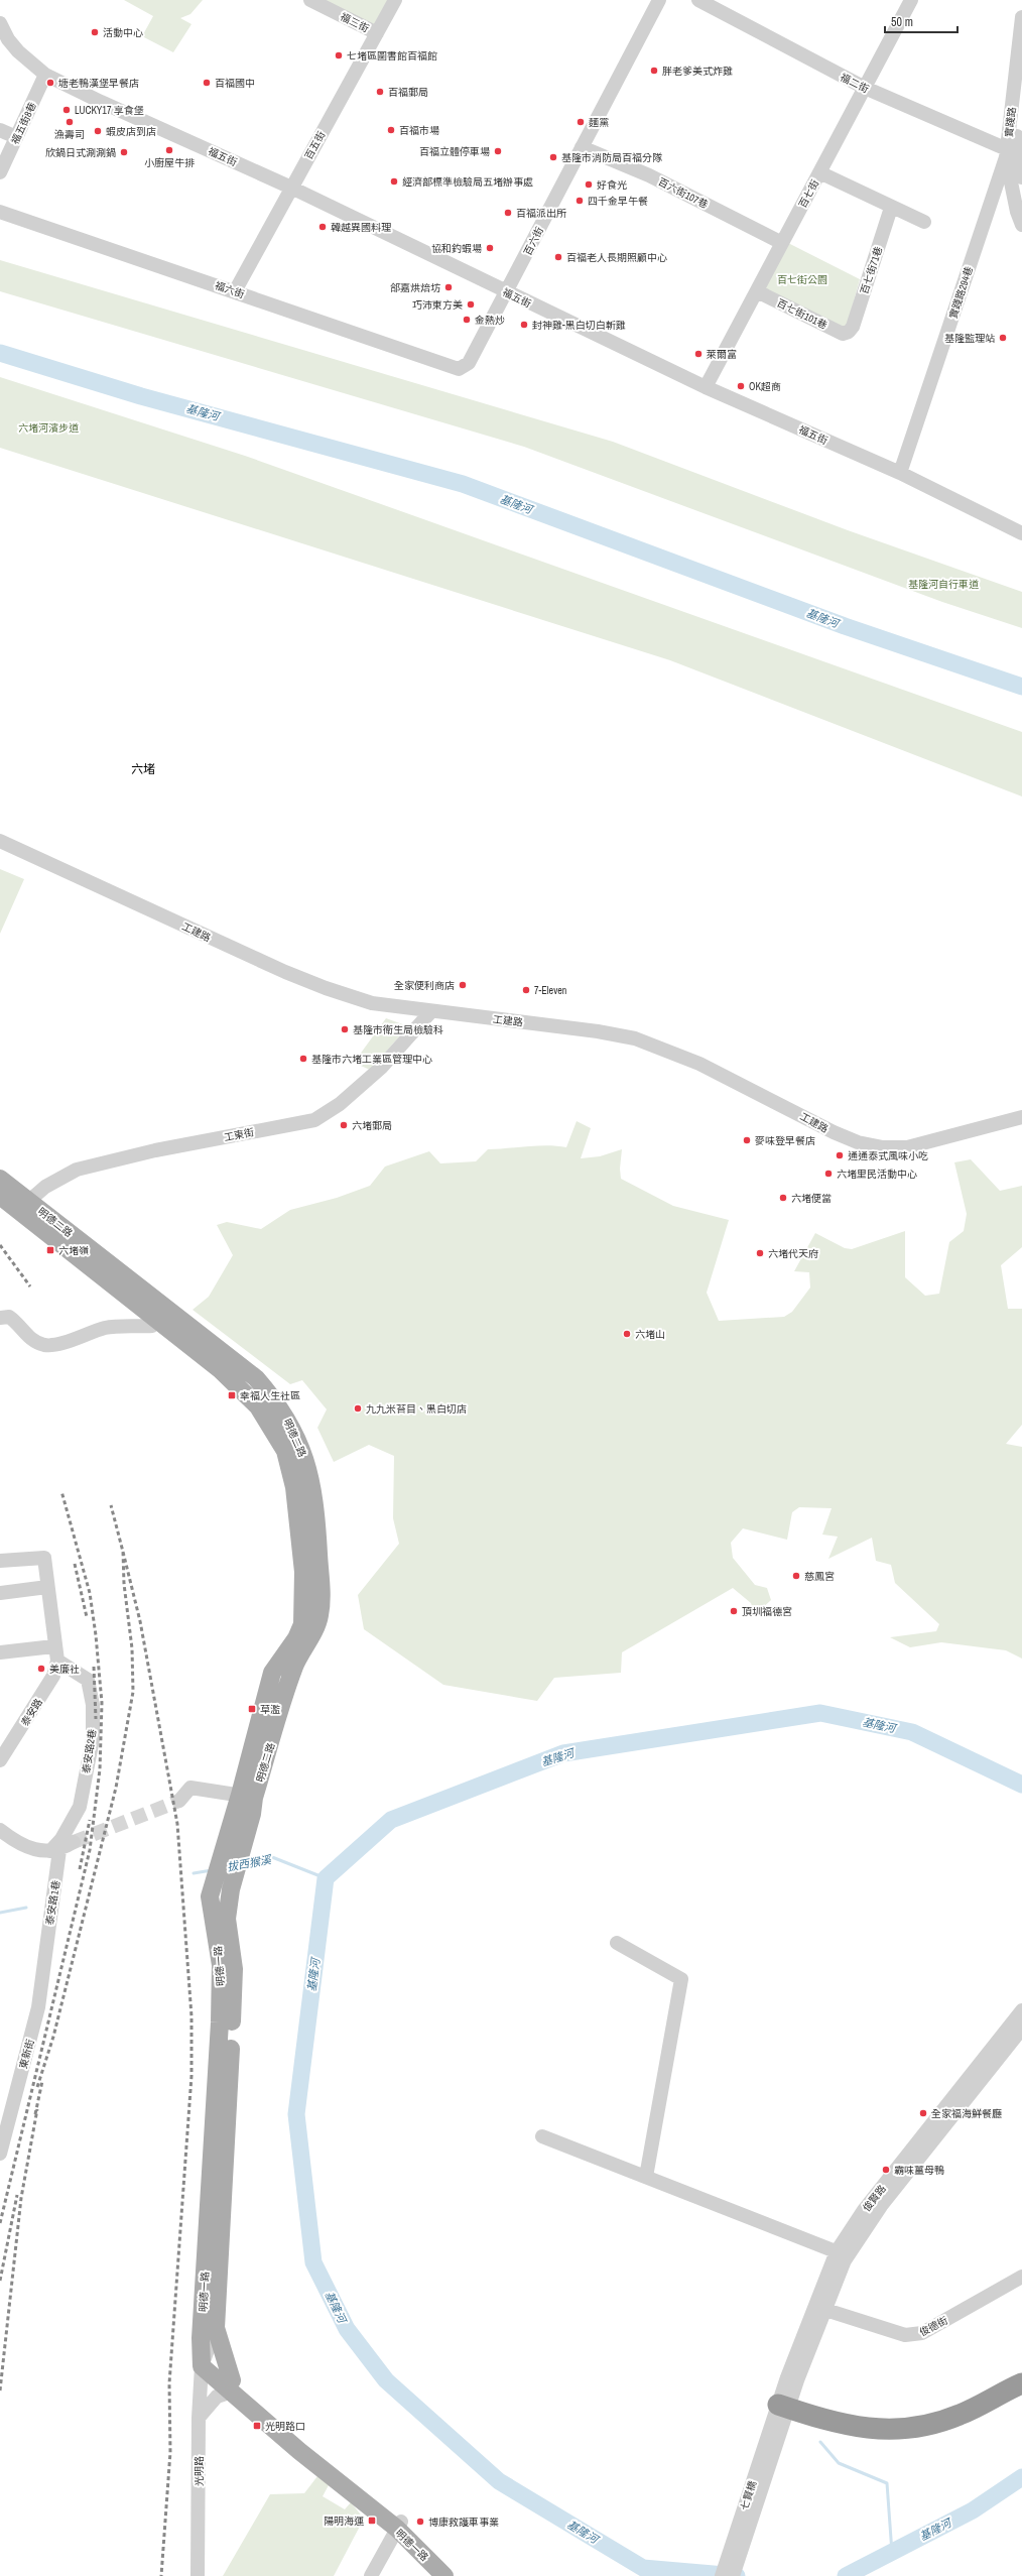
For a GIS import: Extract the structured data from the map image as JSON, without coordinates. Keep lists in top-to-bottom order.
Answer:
{
  "streets": {
    "main road": ["明德二路", "明德一路"],
    "street": [
      "福三街",
      "福二街",
      "實踐路",
      "福五街8巷",
      "百五街",
      "福五街",
      "百六街107巷",
      "百七街",
      "百六街",
      "百七街71巷",
      "福六街",
      "實踐路294巷",
      "百七街101巷",
      "工建路",
      "工東街",
      "泰安路",
      "泰安路2巷",
      "泰安路1巷",
      "東新街",
      "俊賢路",
      "俊德街",
      "光明路",
      "七賢橋"
    ]
  },
  "crossings": [
    ["福三街", "百五街"],
    ["福二街", "實踐路"],
    ["福二街", "百七街"],
    ["福二街", "實踐路294巷"],
    ["實踐路", "實踐路294巷"],
    ["福五街8巷", "福五街"],
    ["百五街", "福五街"],
    ["百五街", "福六街"],
    ["福五街", "百七街"],
    ["福五街", "百六街"],
    ["福五街", "實踐路294巷"],
    ["百六街107巷", "百七街"],
    ["百六街107巷", "百六街"],
    ["百七街", "百七街101巷"],
    ["百六街", "福六街"],
    ["百七街71巷", "百七街101巷"],
    ["工建路", "工東街"],
    ["工東街", "明德二路"],
    ["明德二路", "明德一路"],
    ["泰安路", "泰安路2巷"],
    ["泰安路2巷", "泰安路1巷"],
    ["泰安路1巷", "東新街"],
    ["明德一路", "光明路"],
    ["俊賢路", "俊德街"],
    ["俊賢路", "七賢橋"]
  ],
  "districts": ["六堵"],
  "water": ["基隆河", "拔西猴溪"],
  "parks": ["百七街公園", "六堵河濱步道", "基隆河自行車道"],
  "places": {
    "other": [
      "活動中心",
      "七堵區圖書館百福館",
      "胖老爹美式炸雞",
      "塘老鴨漢堡早餐店",
      "百福國中",
      "百福郵局",
      "LUCKY17 享食堡",
      "漁壽司",
      "麵黨",
      "百福市場",
      "蝦皮店到店",
      "小廚屋牛排",
      "百福立體停車場",
      "欣鍋日式涮涮鍋",
      "基隆市消防局百福分隊",
      "經濟部標準檢驗局五堵辦事處",
      "好食光",
      "四千金早午餐",
      "百福派出所",
      "韓越異國料理",
      "協和釣蝦場",
      "百福老人長期照顧中心",
      "郃嘉烘焙坊",
      "巧沛東方美",
      "金熱炒",
      "封神雞-黑白切白斬雞",
      "基隆監理站",
      "萊爾富",
      "OK超商",
      "全家便利商店",
      "7-Eleven",
      "基隆市衛生局檢驗科",
      "基隆市六堵工業區管理中心",
      "六堵郵局",
      "麥味登早餐店",
      "通通泰式風味小吃",
      "六堵里民活動中心",
      "六堵便當",
      "六堵代天府",
      "六堵山",
      "九九米苔目、黑白切店",
      "慈鳳宮",
      "頂圳福德宮",
      "美廉社",
      "全家福海鮮餐廳",
      "霸味薑母鴨",
      "博康救護車事業"
    ],
    "transit": [
      "六堵嶺",
      "幸福人生社區",
      "草濫",
      "光明路口",
      "陽明海運"
    ]
  },
  "scale_bar": "50 m"
}
